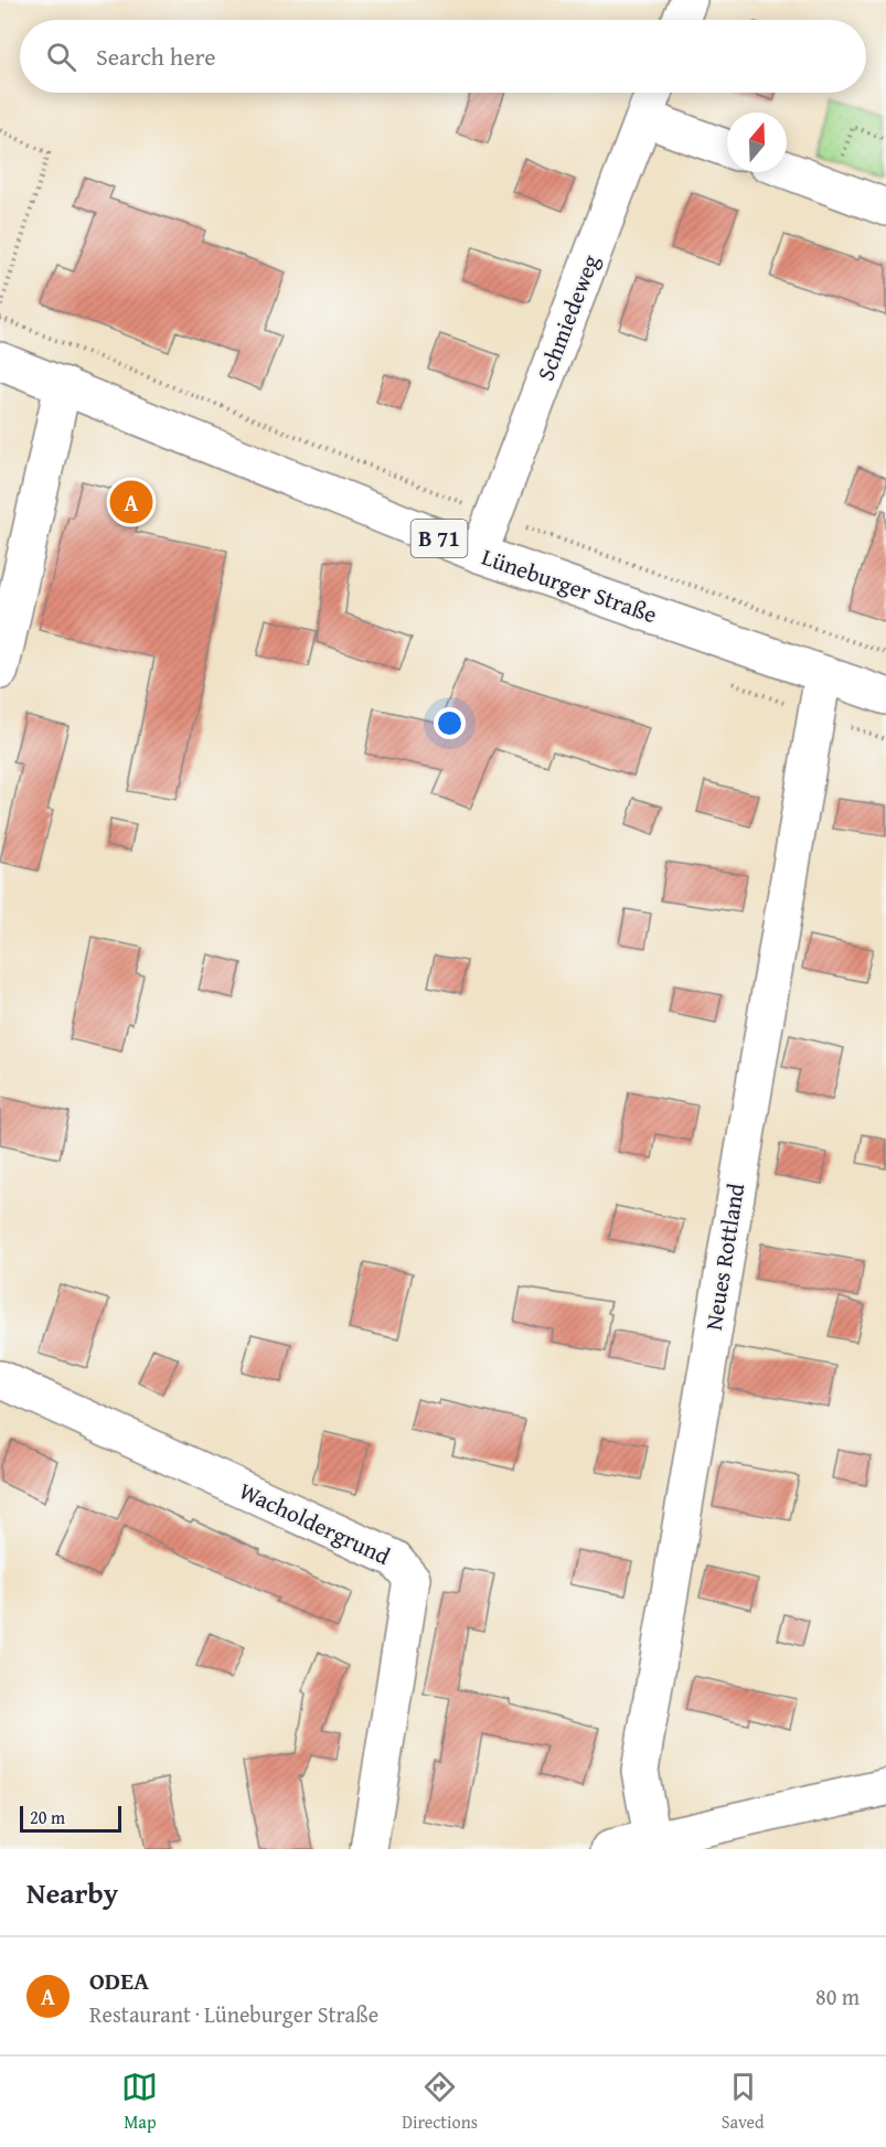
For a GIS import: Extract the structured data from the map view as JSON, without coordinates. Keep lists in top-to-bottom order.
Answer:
{
  "streets": {
    "street": [
      "Schmiedeweg",
      "B 71",
      "Lüneburger Straße",
      "Neues Rottland",
      "Wacholdergrund"
    ]
  },
  "crossings": [
    ["Schmiedeweg", "Lüneburger Straße"],
    ["Lüneburger Straße", "Neues Rottland"]
  ],
  "scale_bar": "20 m",
  "north": "top",
  "page": {
    "search": "Search here",
    "pins": "A",
    "scale": "20 m",
    "heading": "Nearby",
    "list": [
      {
        "mark": "A",
        "name": "ODEA",
        "note": "Restaurant · Lüneburger Straße",
        "value": "80 m"
      }
    ],
    "nav": ["Map", "Directions", "Saved"]
  }
}
